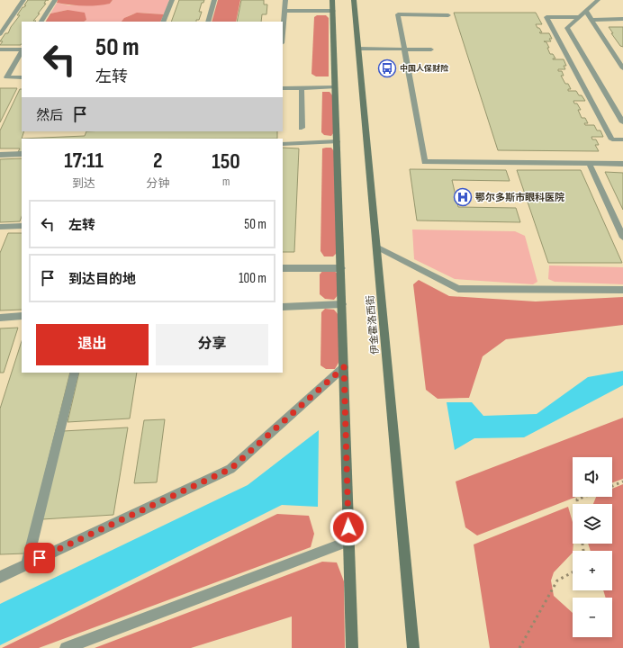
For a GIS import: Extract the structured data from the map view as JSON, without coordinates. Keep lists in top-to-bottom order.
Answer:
{
  "streets": {
    "street": ["伊金霍洛西街"]
  },
  "places": {
    "bus stop": ["中国人保财险"],
    "hospital": ["鄂尔多斯市眼科医院"]
  },
  "page": {
    "turn": ["50 m", "左转"],
    "then": "然后",
    "eta": [
      "17:11",
      "到达",
      "2",
      "分钟",
      "150",
      "m"
    ],
    "list": [
      {
        "name": "左转",
        "value": "50 m"
      },
      {
        "name": "到达目的地",
        "value": "100 m"
      }
    ],
    "buttons": ["退出", "分享"],
    "map_buttons": ["+", "−"]
  }
}
